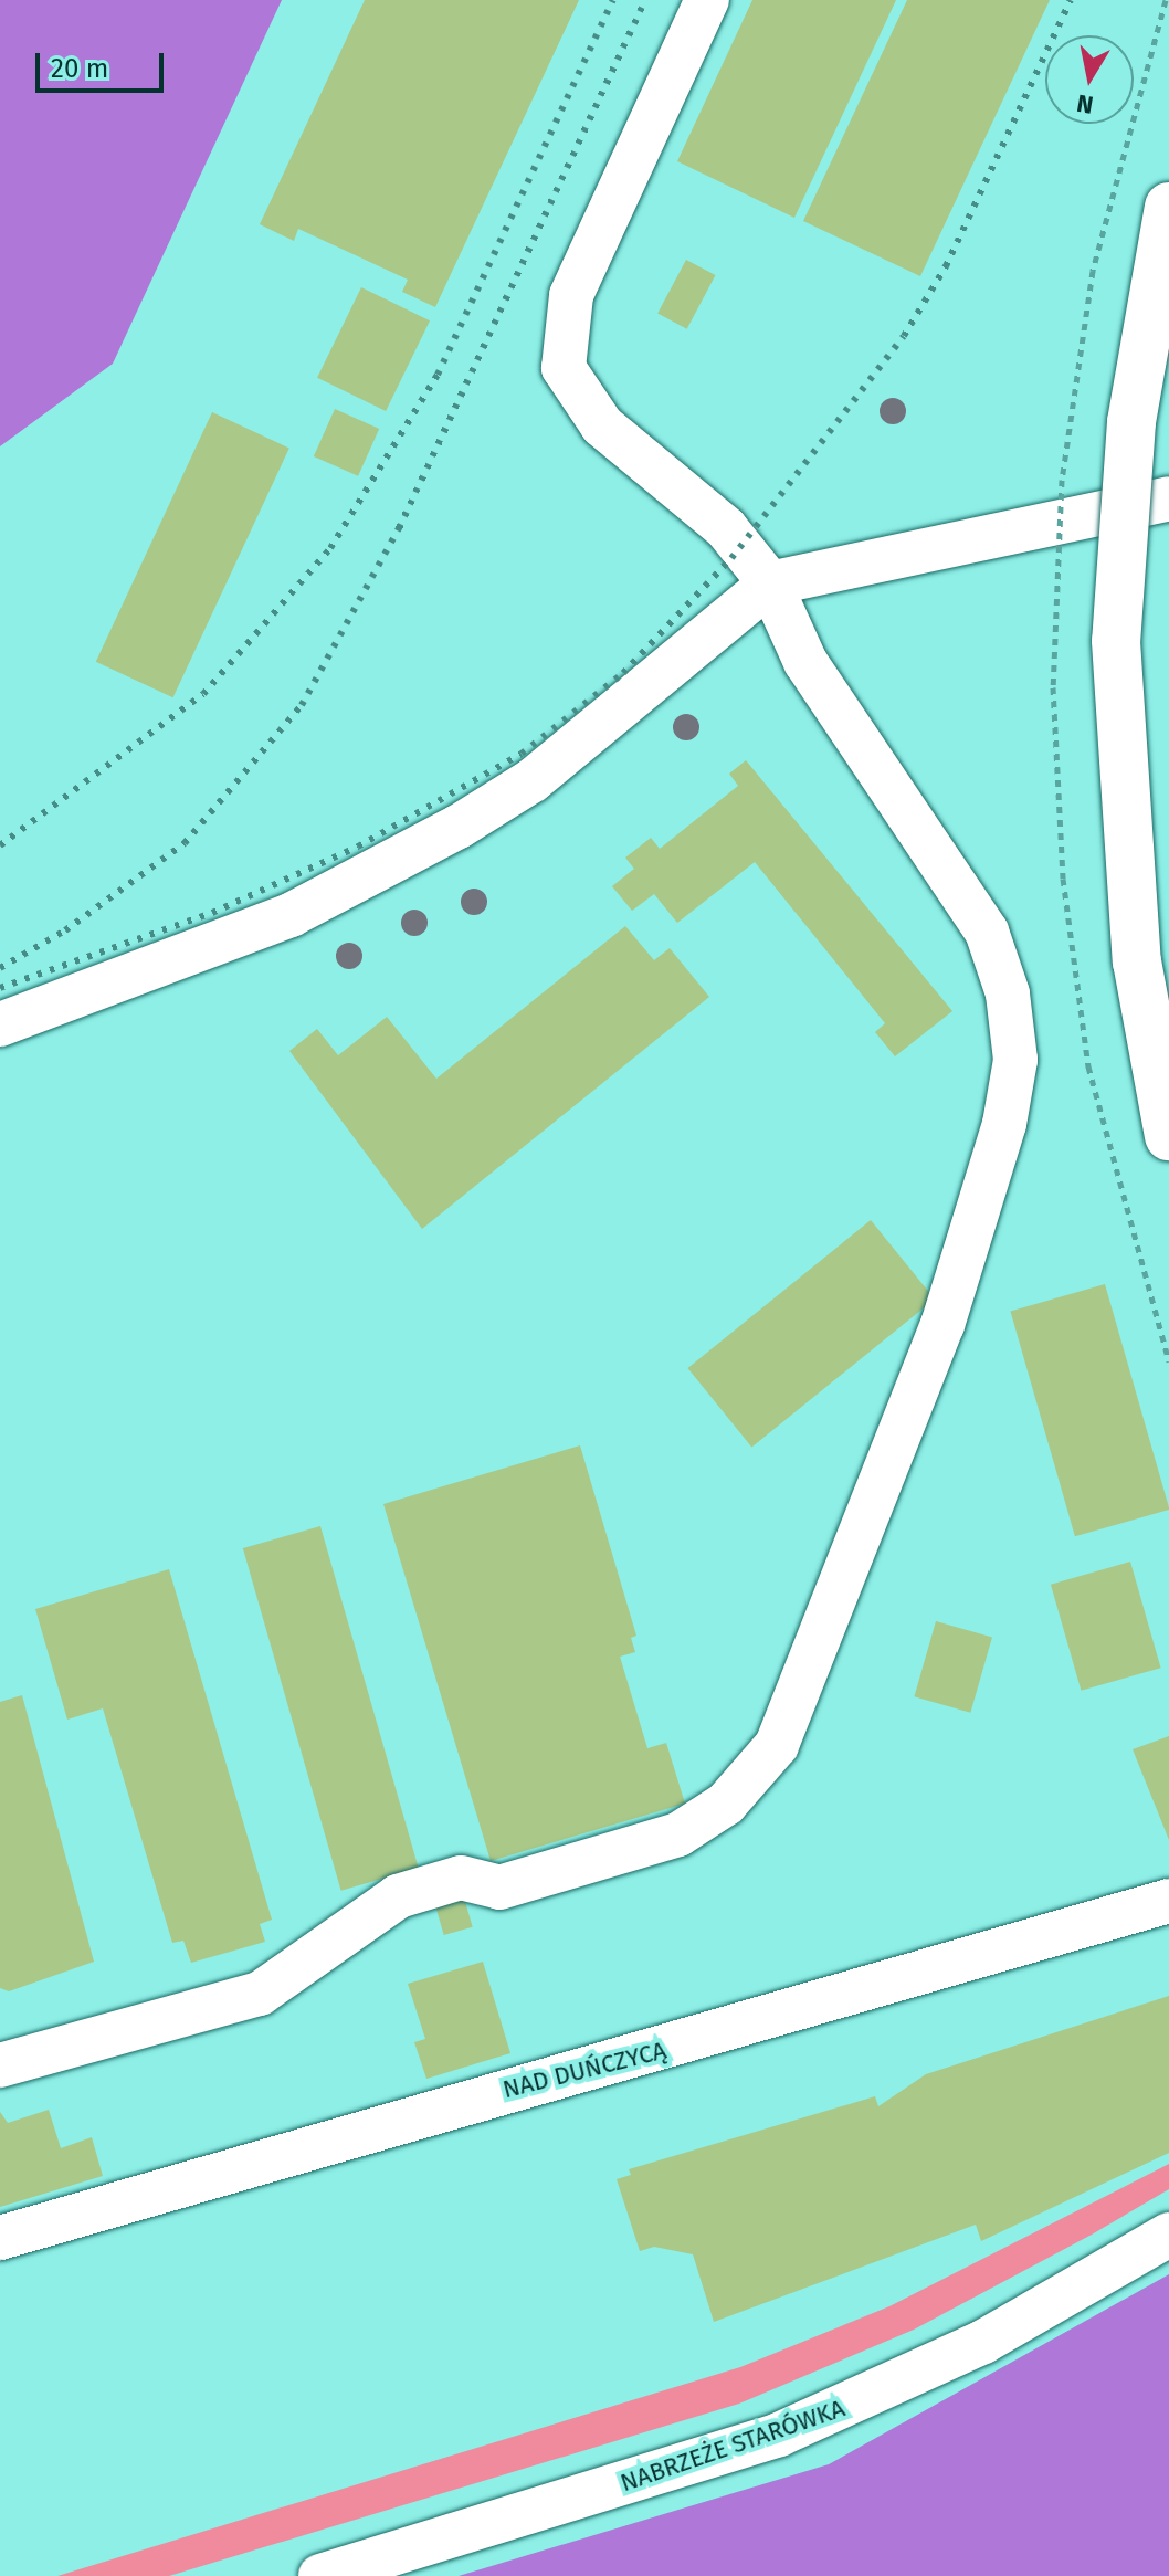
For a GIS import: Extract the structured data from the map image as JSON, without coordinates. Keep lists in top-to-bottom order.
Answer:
{
  "streets": {
    "street": ["NAD DUŃCZYCĄ", "NABRZEŻE STARÓWKA"]
  },
  "scale_bar": "20 m",
  "north": "bottom"
}
